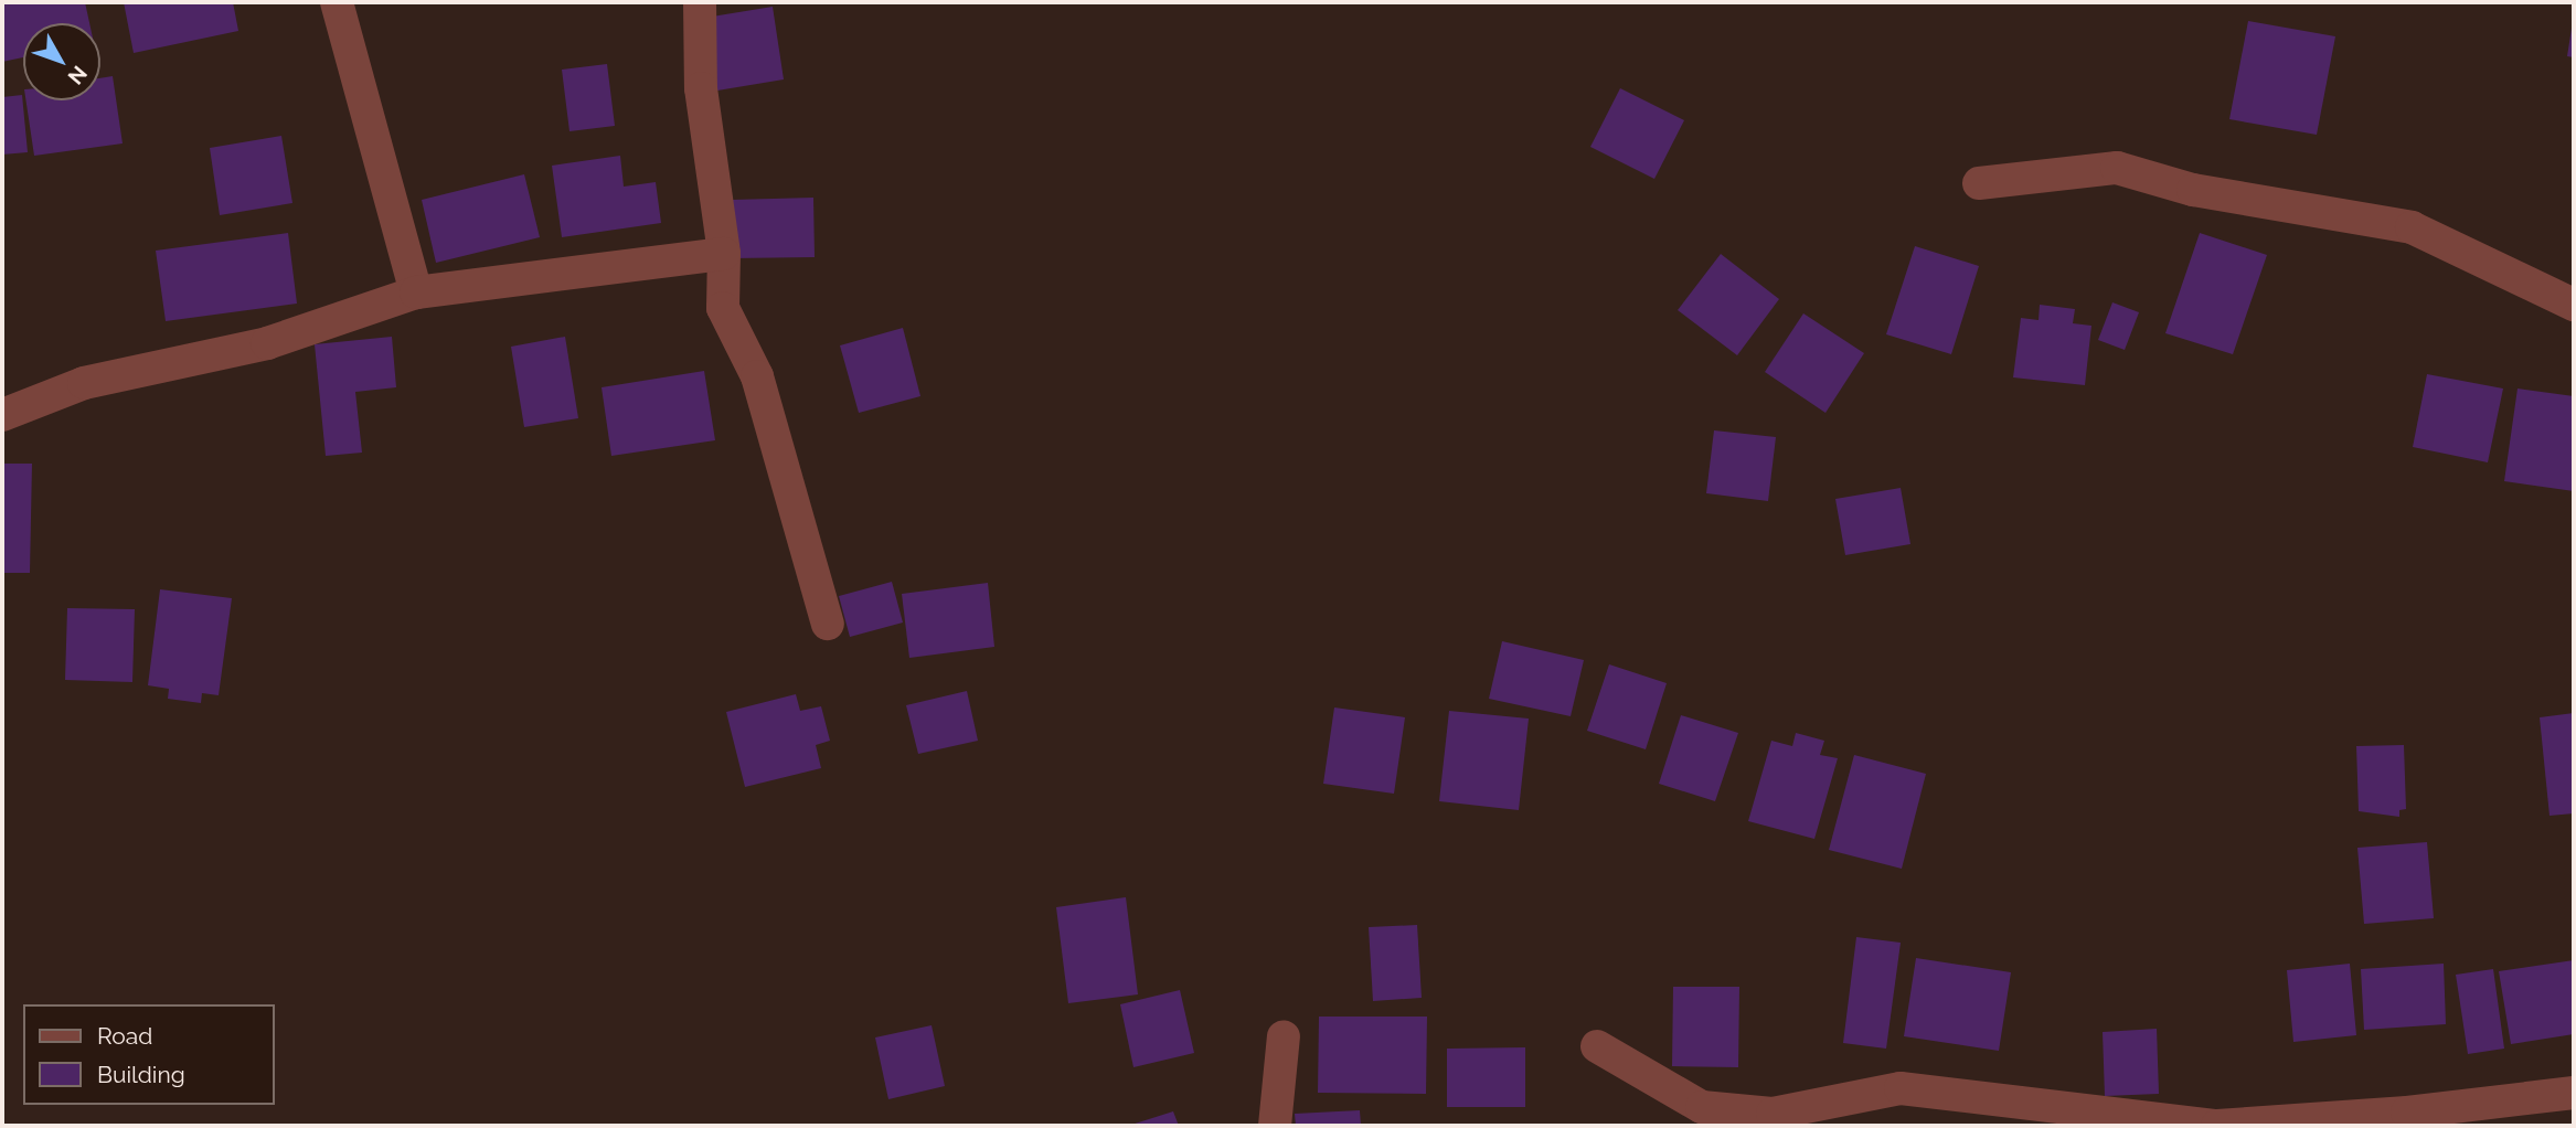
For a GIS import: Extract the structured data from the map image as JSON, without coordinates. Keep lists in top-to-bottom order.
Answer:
{
  "legend": ["Road", "Building"],
  "north": "bottom right"
}
